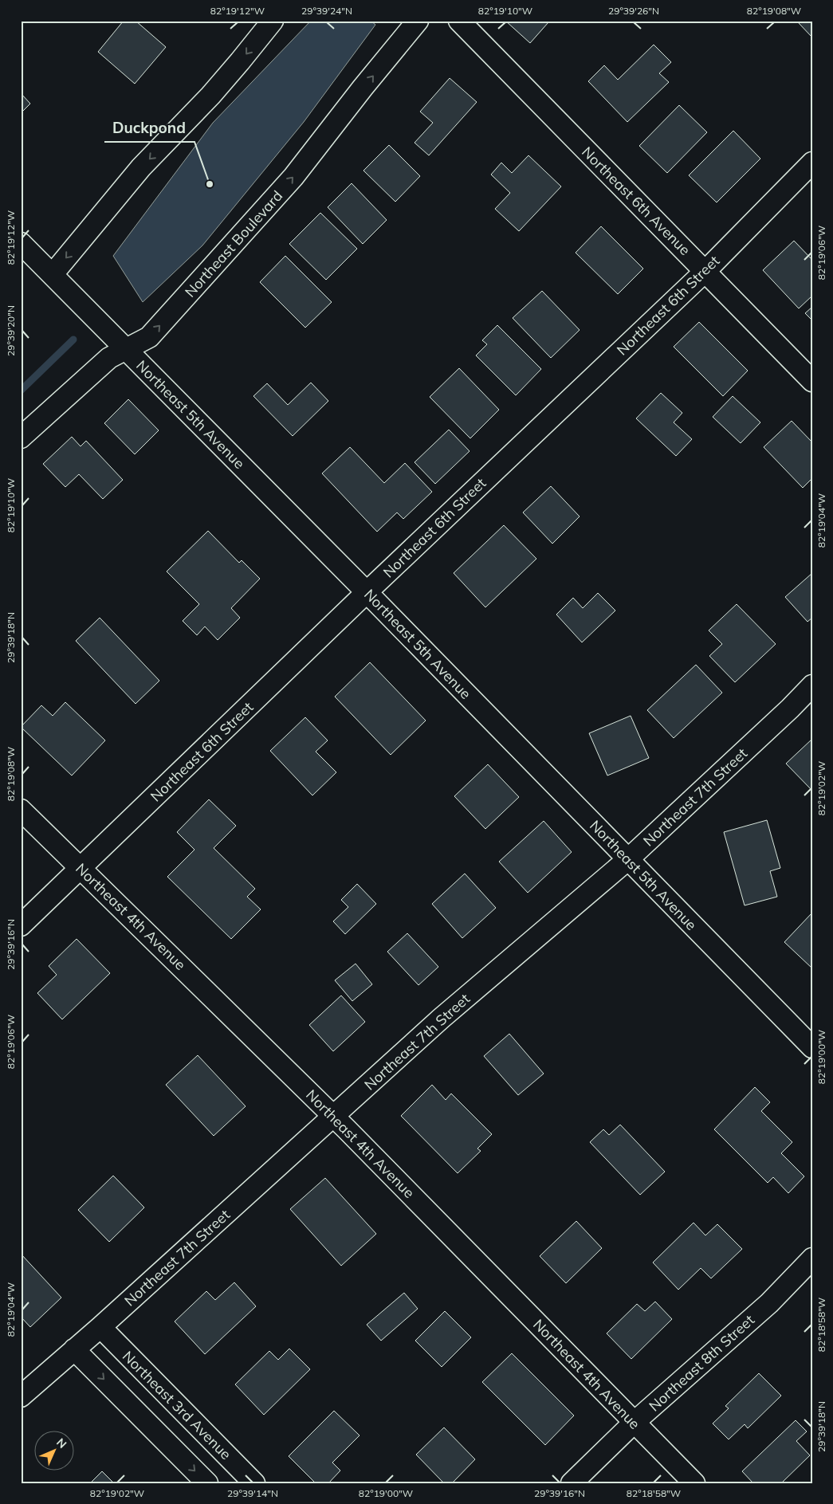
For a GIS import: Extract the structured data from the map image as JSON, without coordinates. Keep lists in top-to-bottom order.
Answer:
{
  "streets": {
    "street": [
      "Northeast 6th Avenue",
      "Northeast Boulevard",
      "Northeast 6th Street",
      "Northeast 5th Avenue",
      "Northeast 7th Street",
      "Northeast 4th Avenue",
      "Northeast 8th Street",
      "Northeast 3rd Avenue"
    ]
  },
  "crossings": [
    ["Northeast 6th Avenue", "Northeast 6th Street"],
    ["Northeast Boulevard", "Northeast 5th Avenue"],
    ["Northeast 6th Street", "Northeast 5th Avenue"],
    ["Northeast 6th Street", "Northeast 4th Avenue"],
    ["Northeast 5th Avenue", "Northeast 7th Street"],
    ["Northeast 7th Street", "Northeast 4th Avenue"],
    ["Northeast 7th Street", "Northeast 3rd Avenue"],
    ["Northeast 4th Avenue", "Northeast 8th Street"]
  ],
  "places": ["Duckpond"],
  "north": "top right",
  "coordinates": [
    "82°19'12\"W",
    "29°39'24\"N",
    "82°19'10\"W",
    "29°39'26\"N",
    "82°19'08\"W",
    "82°19'06\"W",
    "29°39'20\"N",
    "82°19'04\"W",
    "29°39'18\"N",
    "82°19'02\"W",
    "29°39'16\"N",
    "82°19'00\"W",
    "82°18'58\"W",
    "29°39'14\"N"
  ]
}
